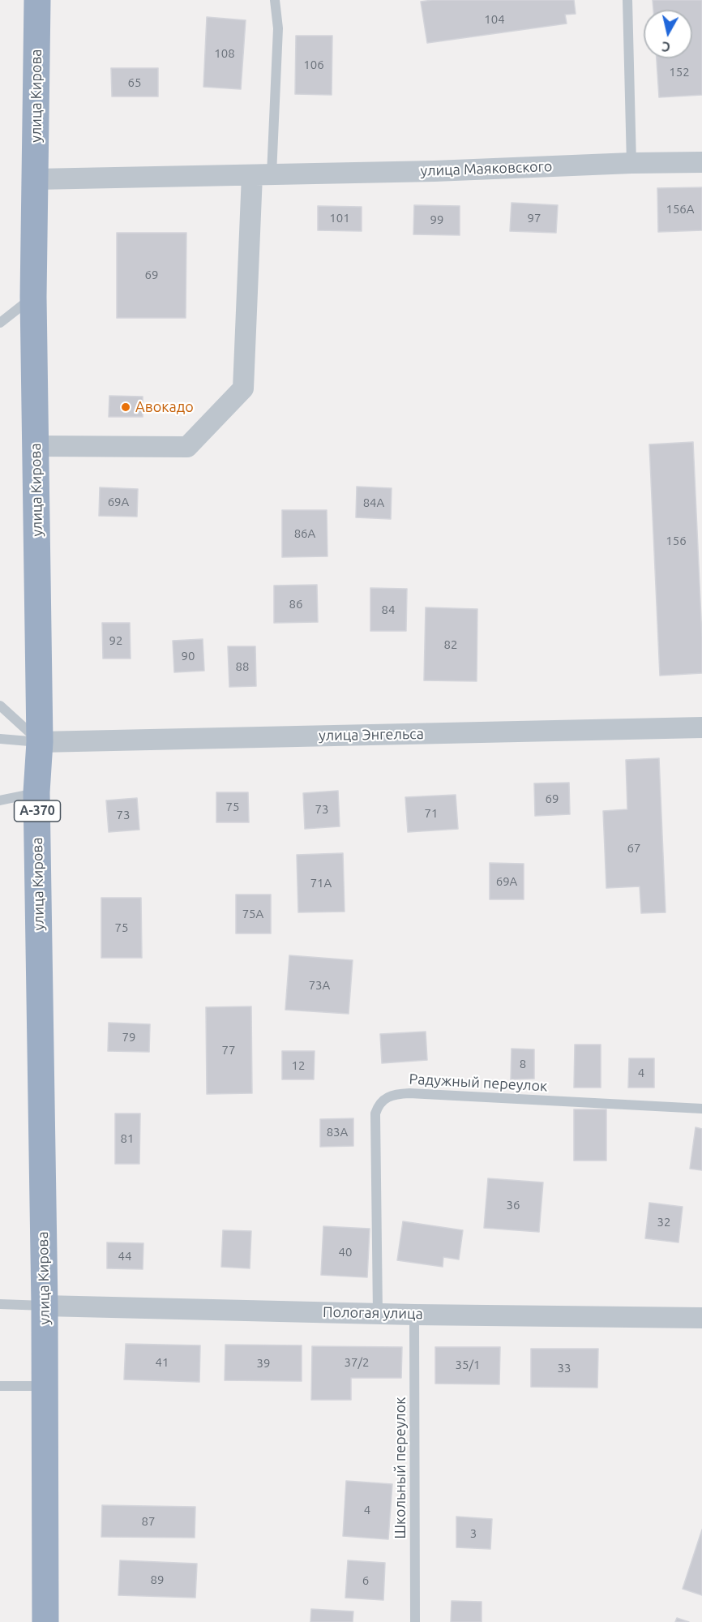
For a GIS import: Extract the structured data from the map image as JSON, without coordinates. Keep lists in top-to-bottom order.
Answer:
{
  "streets": {
    "highway": ["улица Кирова", "А-370"],
    "street": ["улица Маяковского", "улица Энгельса", "Пологая улица"],
    "lane": ["Радужный переулок", "Школьный переулок"]
  },
  "crossings": [
    ["улица Кирова", "улица Маяковского"],
    ["улица Кирова", "улица Энгельса"],
    ["улица Кирова", "Пологая улица"],
    ["Радужный переулок", "Пологая улица"],
    ["Пологая улица", "Школьный переулок"]
  ],
  "places": ["Авокадо"],
  "house_numbers": [
    "104",
    "108",
    "106",
    "152",
    "65",
    "156А",
    "101",
    "97",
    "99",
    "69",
    "69А",
    "84А",
    "86А",
    "156",
    "86",
    "84",
    "92",
    "82",
    "90",
    "88",
    "69",
    "75",
    "73",
    "71",
    "73",
    "67",
    "69А",
    "71А",
    "75А",
    "75",
    "73А",
    "79",
    "77",
    "8",
    "12",
    "4",
    "83А",
    "81",
    "36",
    "32",
    "40",
    "44",
    "41",
    "37/2",
    "39",
    "35/1",
    "33",
    "4",
    "87",
    "3",
    "89",
    "6"
  ],
  "north": "bottom"
}
